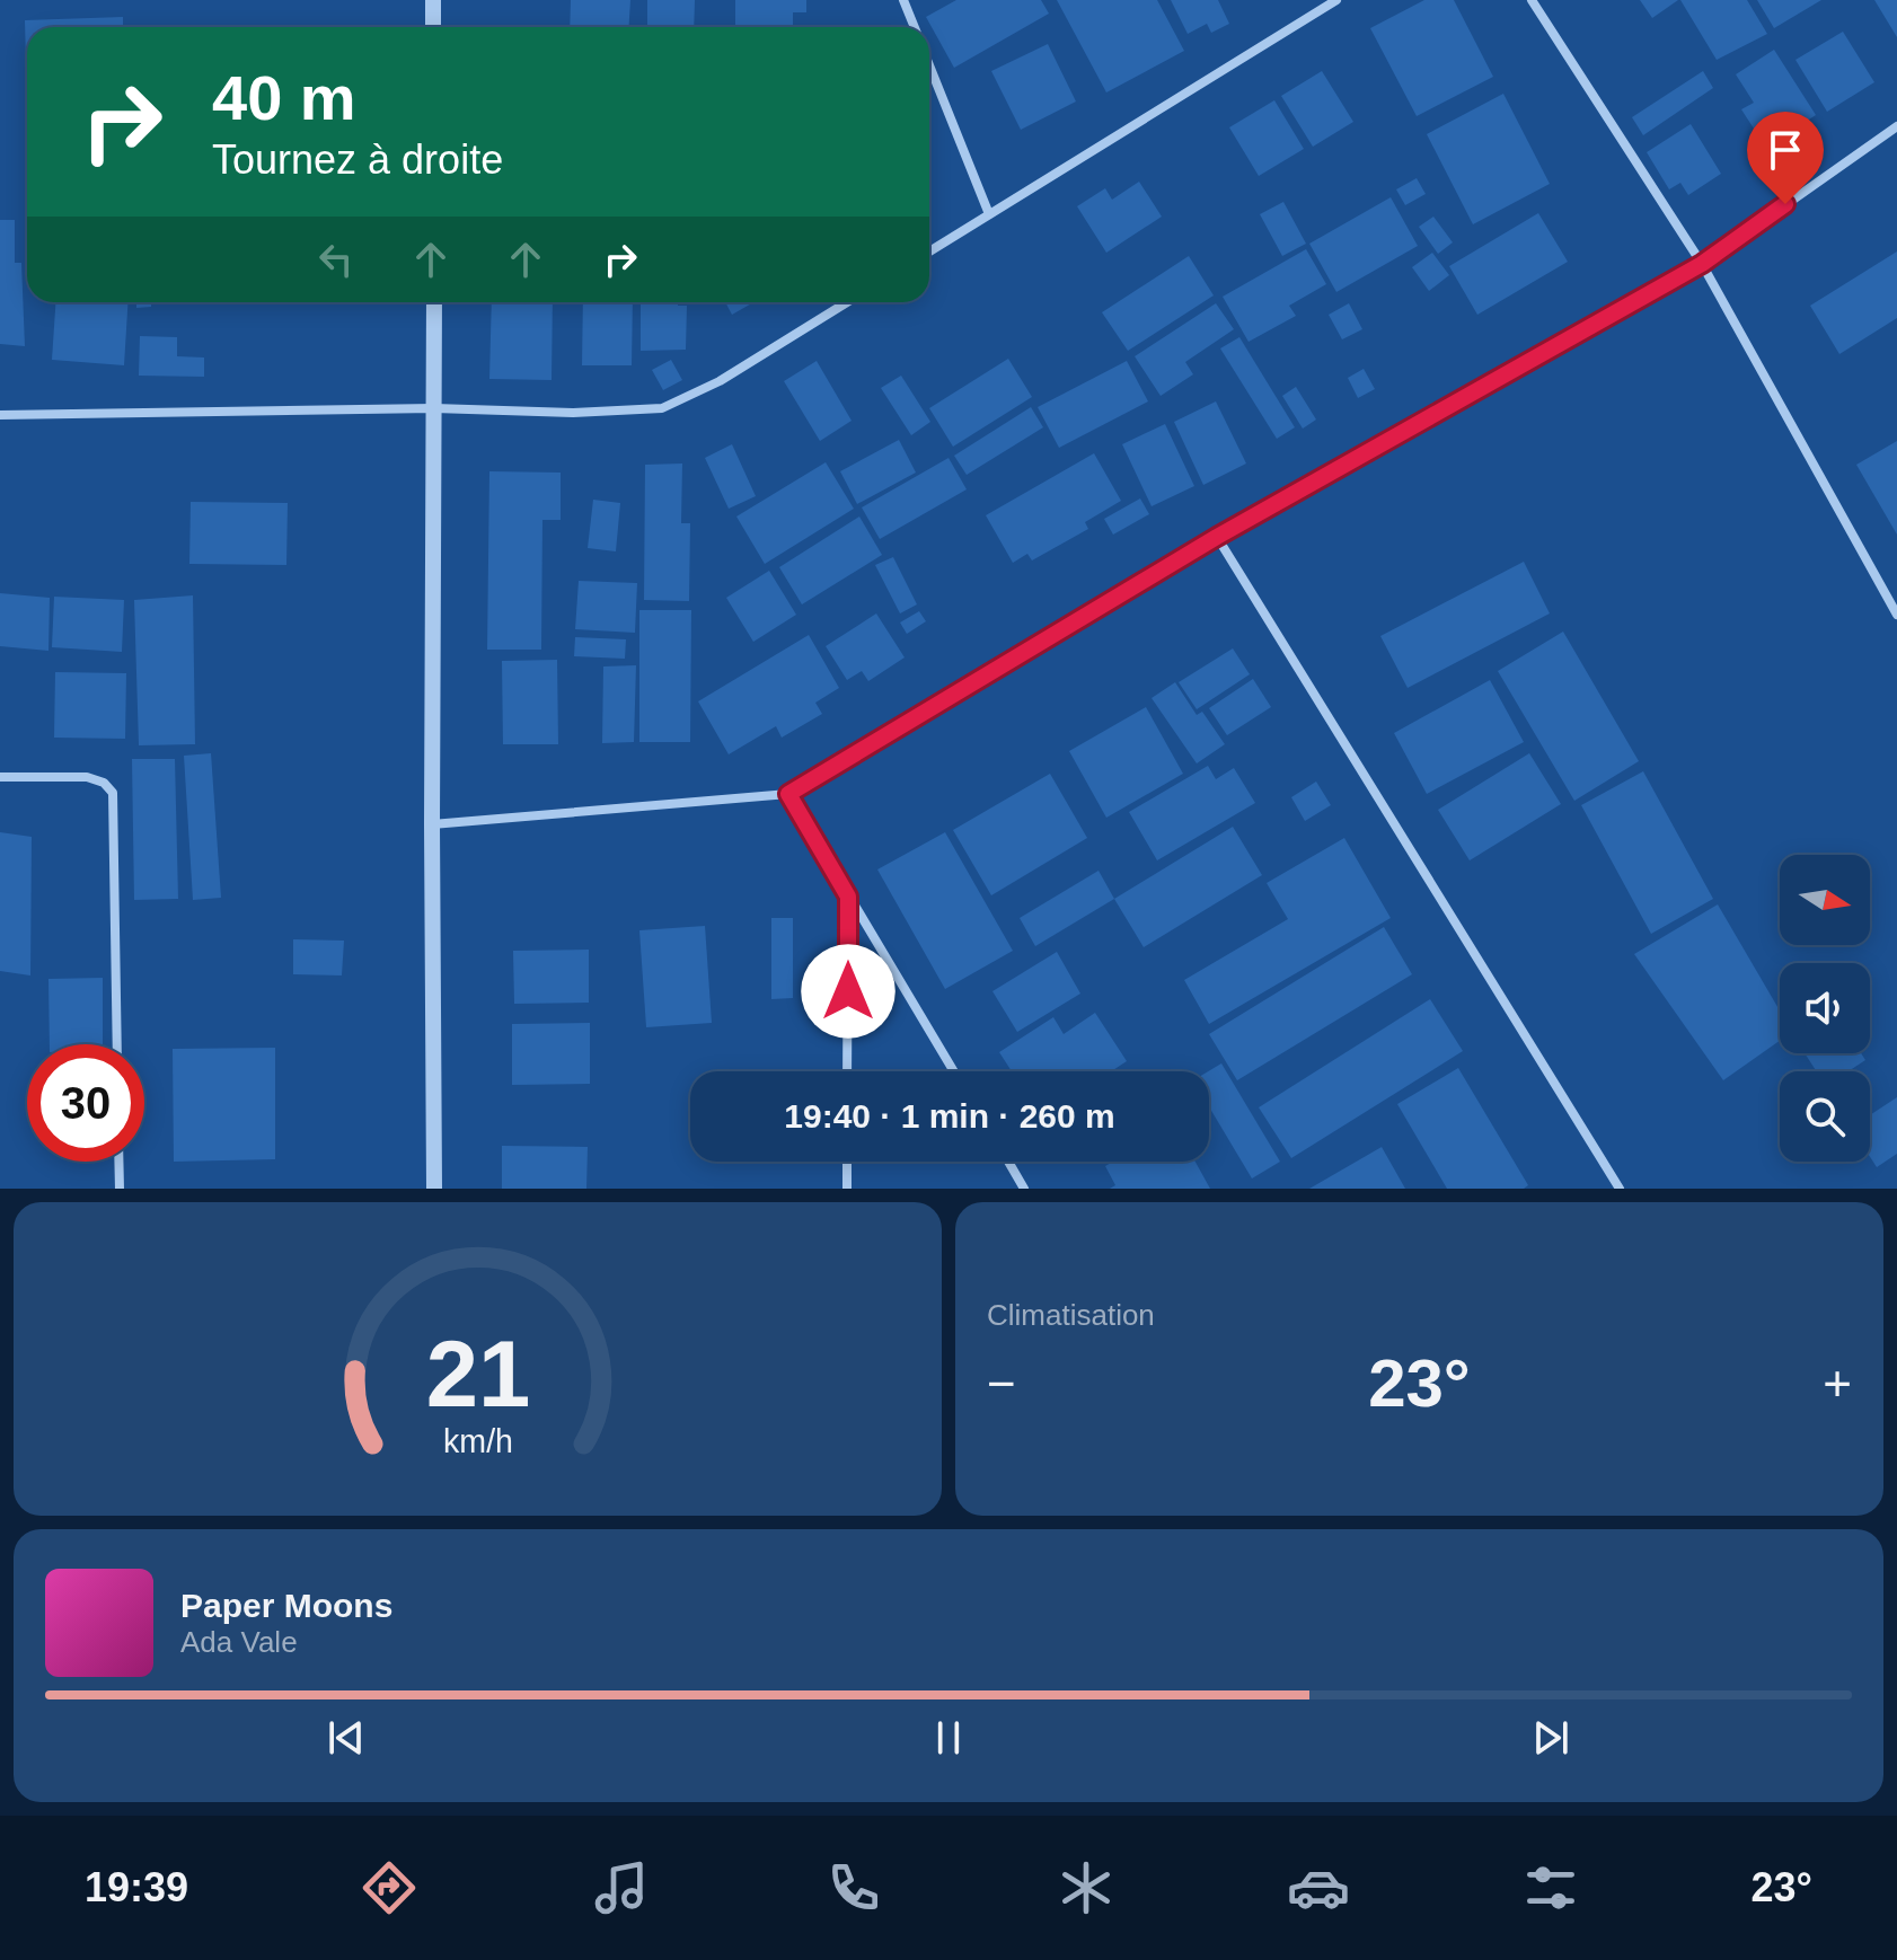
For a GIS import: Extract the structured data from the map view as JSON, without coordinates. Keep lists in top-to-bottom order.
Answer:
{
  "north": "right",
  "page": {
    "turn": ["40 m", "Tournez à droite"],
    "limit": "30",
    "trip": "19:40 · 1 min · 260 m",
    "tile": "Climatisation",
    "heat": ["−", "23°", "+"],
    "song": ["Paper Moons", "Ada Vale"],
    "tabs": ["19:39", "23°"],
    "gauge": ["21", "km/h"]
  }
}
